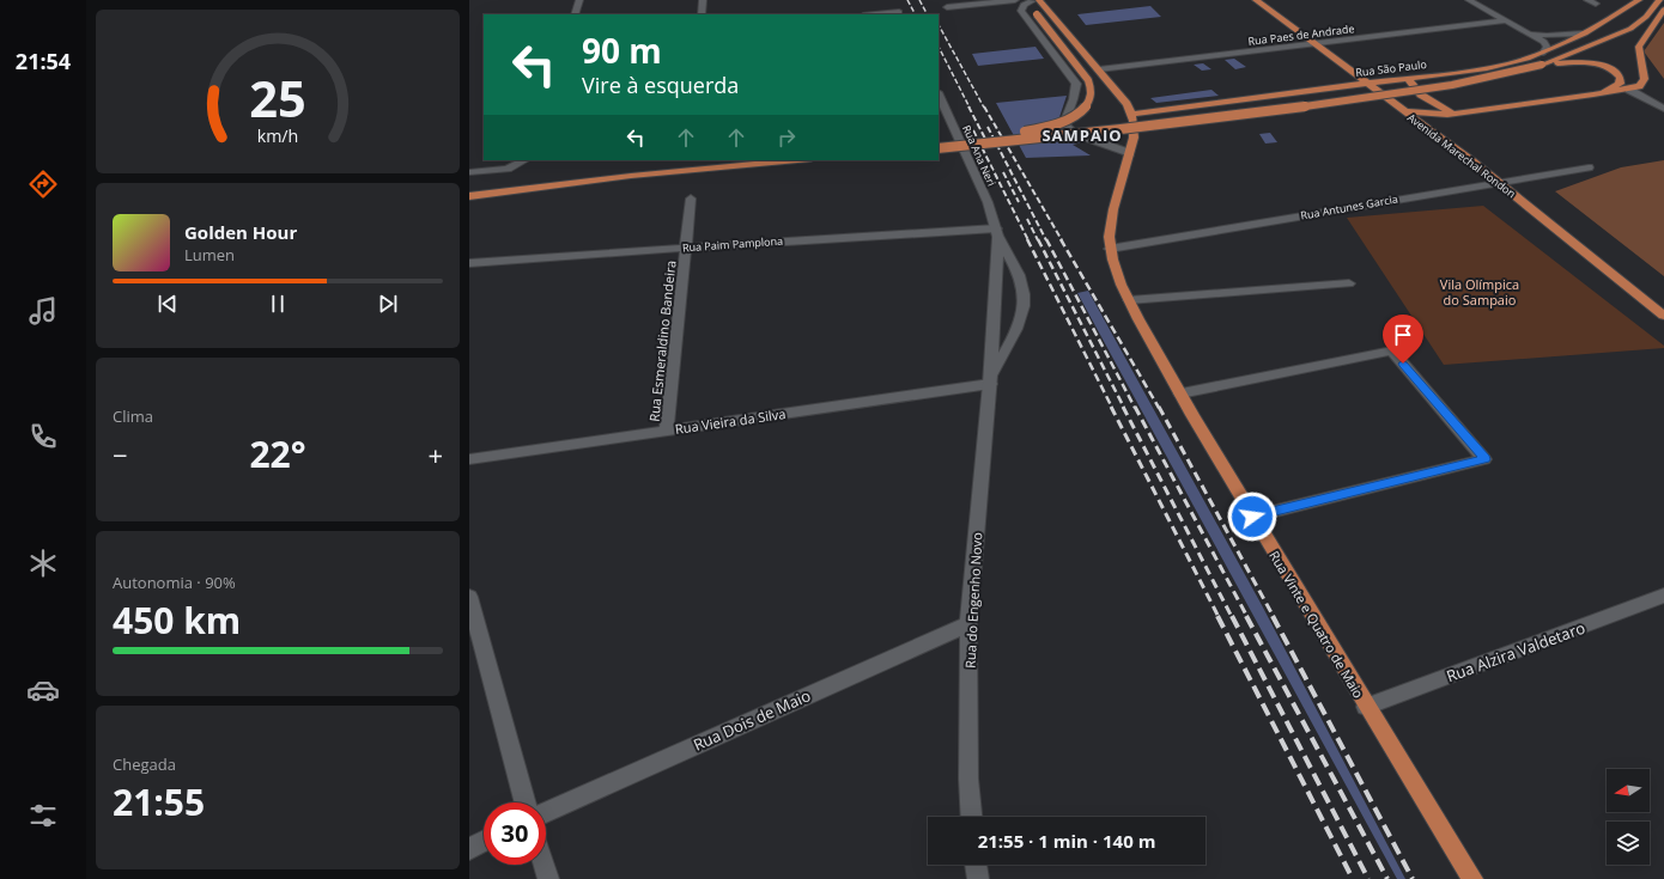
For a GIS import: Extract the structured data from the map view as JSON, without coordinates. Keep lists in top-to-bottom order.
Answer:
{
  "streets": {
    "main road": ["Rua São Paulo", "Avenida Marechal Rondon", "Rua Vinte e Quatro de Maio"],
    "street": [
      "Rua Paes de Andrade",
      "Rua Ana Neri",
      "Rua Antunes Garcia",
      "Rua Paim Pamplona",
      "Rua Esmeraldino Bandeira",
      "Rua Vieira da Silva",
      "Rua do Engenho Novo",
      "Rua Alzira Valdetaro",
      "Rua Dois de Maio"
    ]
  },
  "crossings": [
    ["Rua Paes de Andrade", "Avenida Marechal Rondon"],
    ["Rua São Paulo", "Avenida Marechal Rondon"],
    ["Rua São Paulo", "Rua Vinte e Quatro de Maio"],
    ["Rua Ana Neri", "Rua Paim Pamplona"],
    ["Rua Ana Neri", "Rua do Engenho Novo"],
    ["Avenida Marechal Rondon", "Rua Antunes Garcia"],
    ["Rua Antunes Garcia", "Rua Vinte e Quatro de Maio"],
    ["Rua Paim Pamplona", "Rua Esmeraldino Bandeira"],
    ["Rua Paim Pamplona", "Rua do Engenho Novo"],
    ["Rua Esmeraldino Bandeira", "Rua Vieira da Silva"],
    ["Rua Vieira da Silva", "Rua do Engenho Novo"],
    ["Rua do Engenho Novo", "Rua Dois de Maio"],
    ["Rua Vinte e Quatro de Maio", "Rua Alzira Valdetaro"]
  ],
  "districts": ["SAMPAIO"],
  "parks": ["Vila Olímpica do Sampaio"],
  "north": "left",
  "page": {
    "tabs": "21:54",
    "turn": ["90 m", "Vire à esquerda"],
    "song": ["Golden Hour", "Lumen"],
    "tile": [
      "Clima",
      ["Autonomia · 90%", "450 km"],
      ["Chegada", "21:55"]
    ],
    "heat": ["−", "22°", "+"],
    "limit": "30",
    "trip": "21:55 · 1 min · 140 m",
    "gauge": ["25", "km/h"]
  }
}
